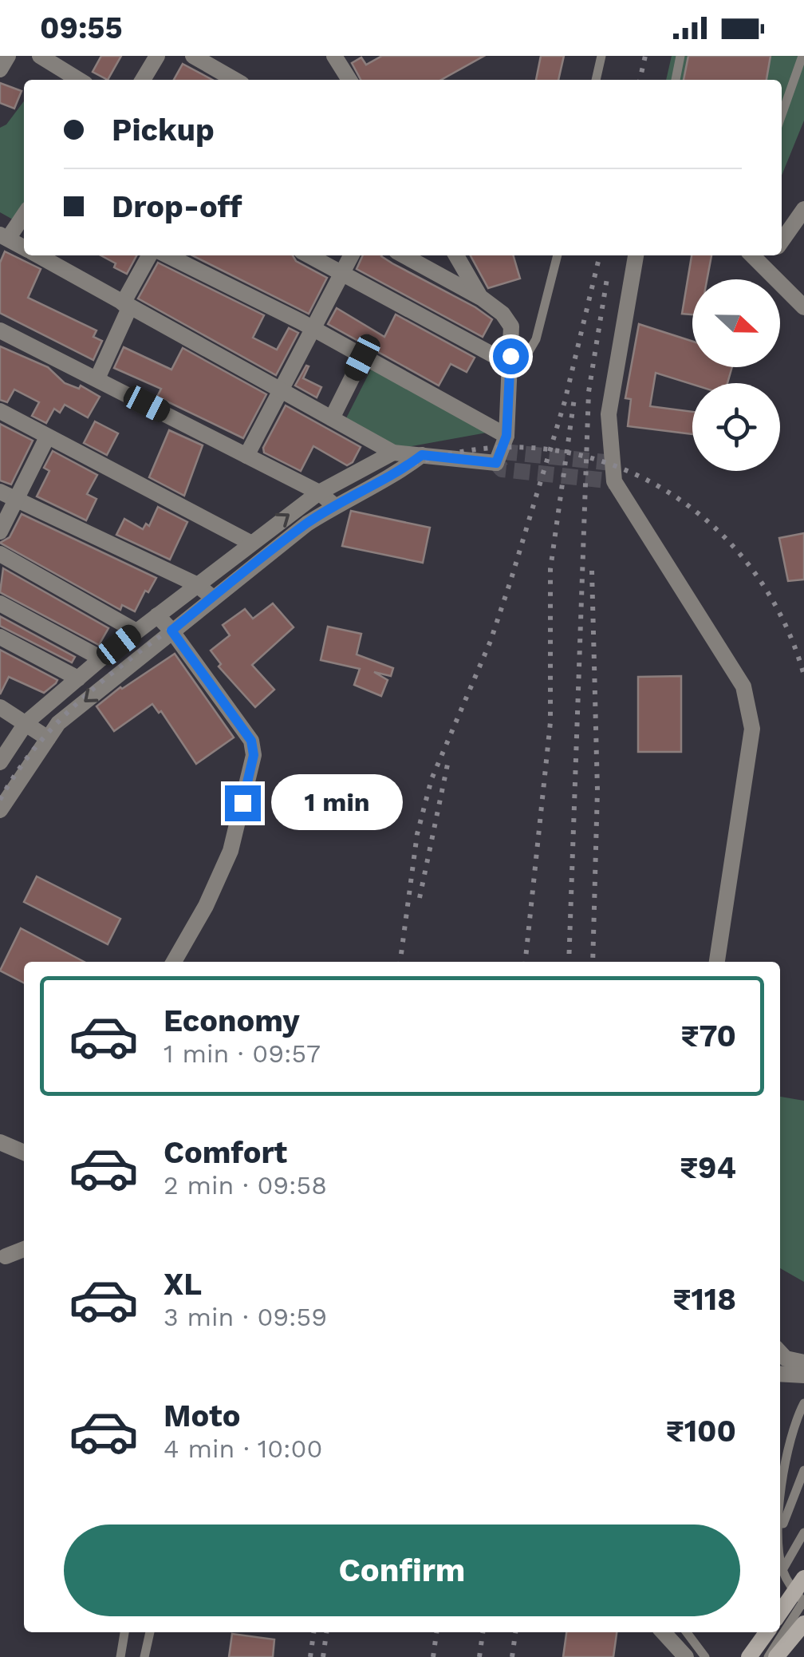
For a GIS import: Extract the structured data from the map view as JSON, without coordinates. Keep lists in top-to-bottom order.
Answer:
{
  "north": "right",
  "page": {
    "status": "09:55",
    "banner": ["Pickup", "Drop-off"],
    "bubble": "1 min",
    "list": [
      {
        "name": "Economy",
        "note": "1 min · 09:57",
        "value": "₹70"
      },
      {
        "name": "Comfort",
        "note": "2 min · 09:58",
        "value": "₹94"
      },
      {
        "name": "XL",
        "note": "3 min · 09:59",
        "value": "₹118"
      },
      {
        "name": "Moto",
        "note": "4 min · 10:00",
        "value": "₹100"
      }
    ],
    "buttons": "Confirm"
  }
}
